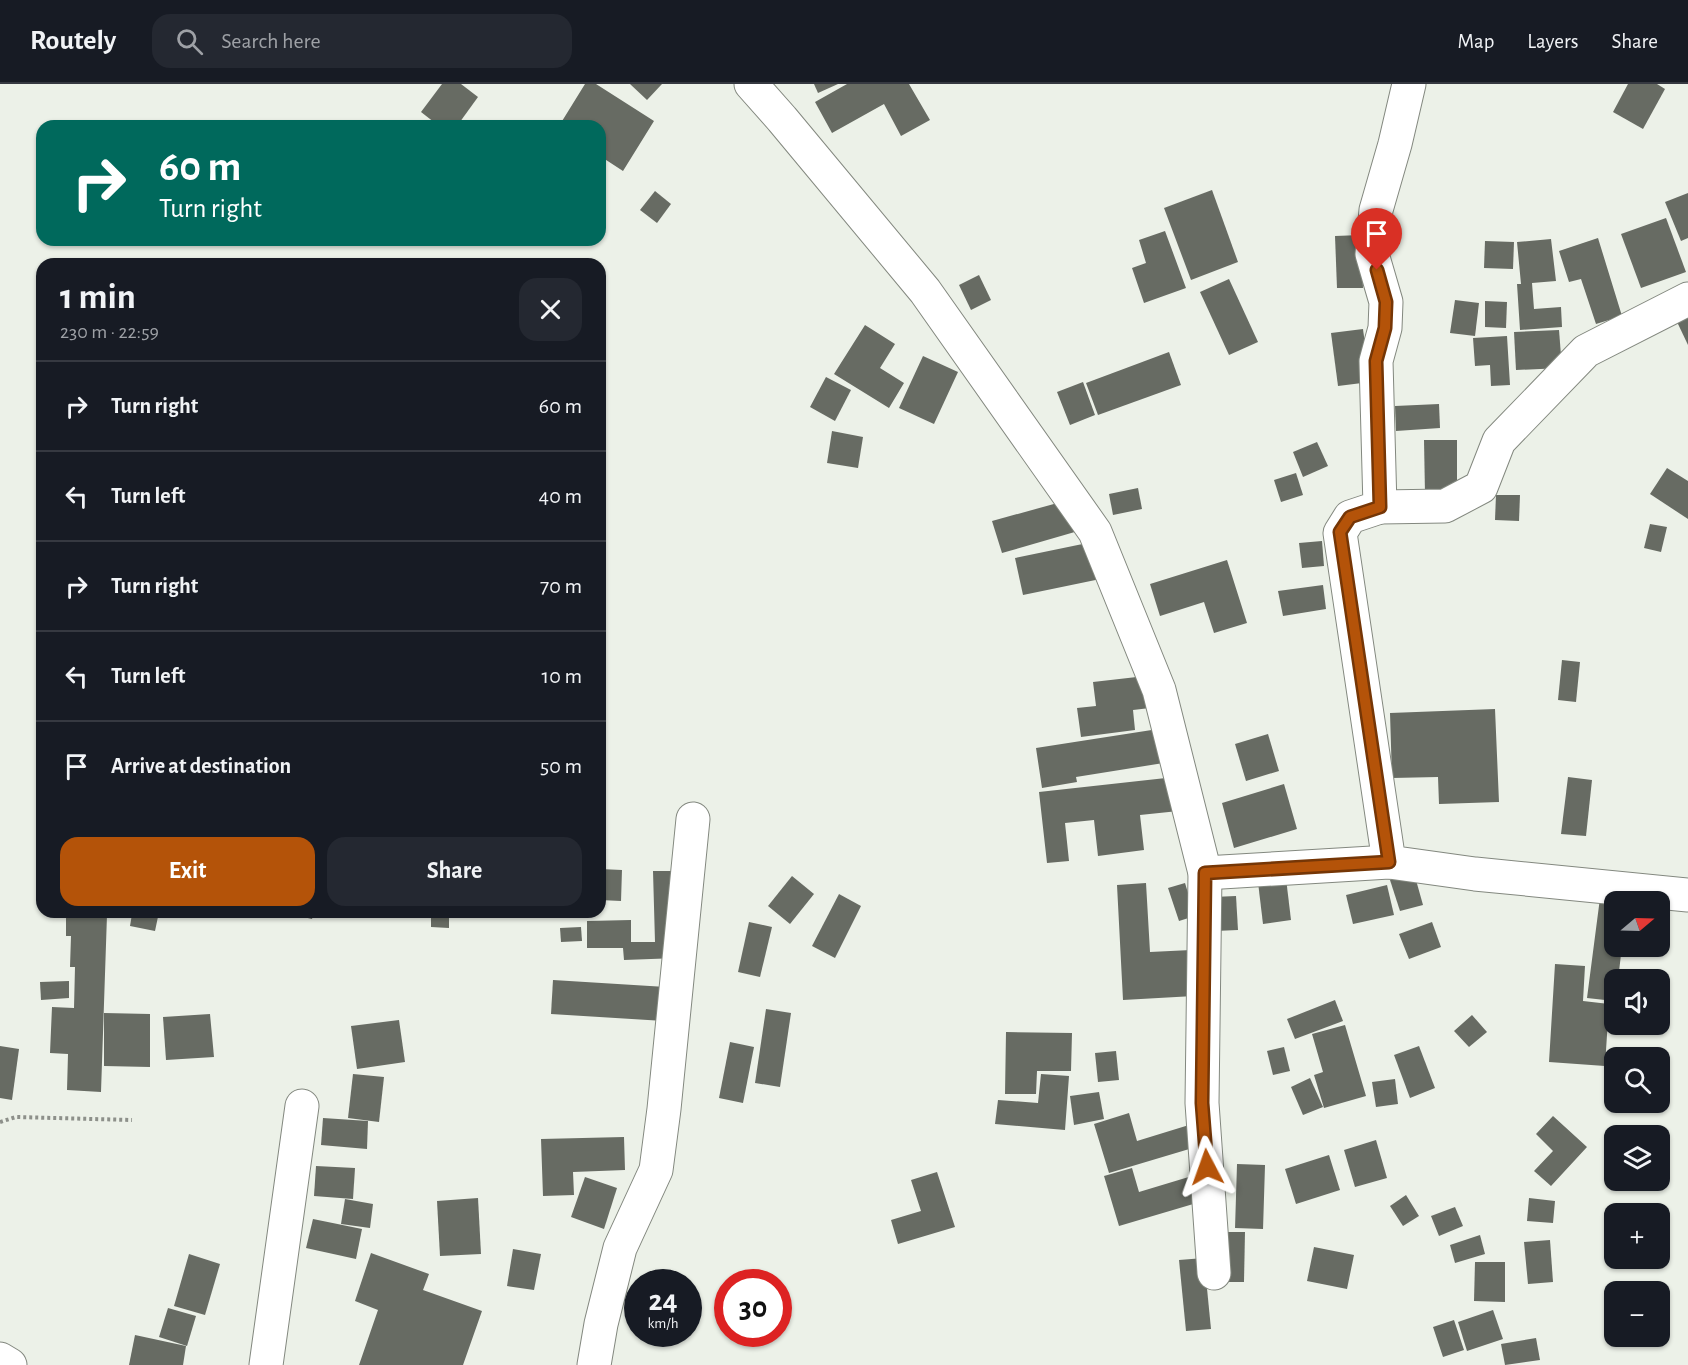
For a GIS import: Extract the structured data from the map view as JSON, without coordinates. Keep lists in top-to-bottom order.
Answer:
{
  "north": "right",
  "page": {
    "header": "Routely",
    "search": "Search here",
    "nav": ["Map", "Layers", "Share"],
    "turn": ["60 m", "Turn right"],
    "heading": ["1 min", "230 m · 22:59"],
    "list": [
      {
        "name": "Turn right",
        "value": "60 m"
      },
      {
        "name": "Turn left",
        "value": "40 m"
      },
      {
        "name": "Turn right",
        "value": "70 m"
      },
      {
        "name": "Turn left",
        "value": "10 m"
      },
      {
        "name": "Arrive at destination",
        "value": "50 m"
      }
    ],
    "buttons": ["Exit", "Share"],
    "map_buttons": ["+", "−"],
    "speed": "24 km/h",
    "limit": "30"
  }
}
